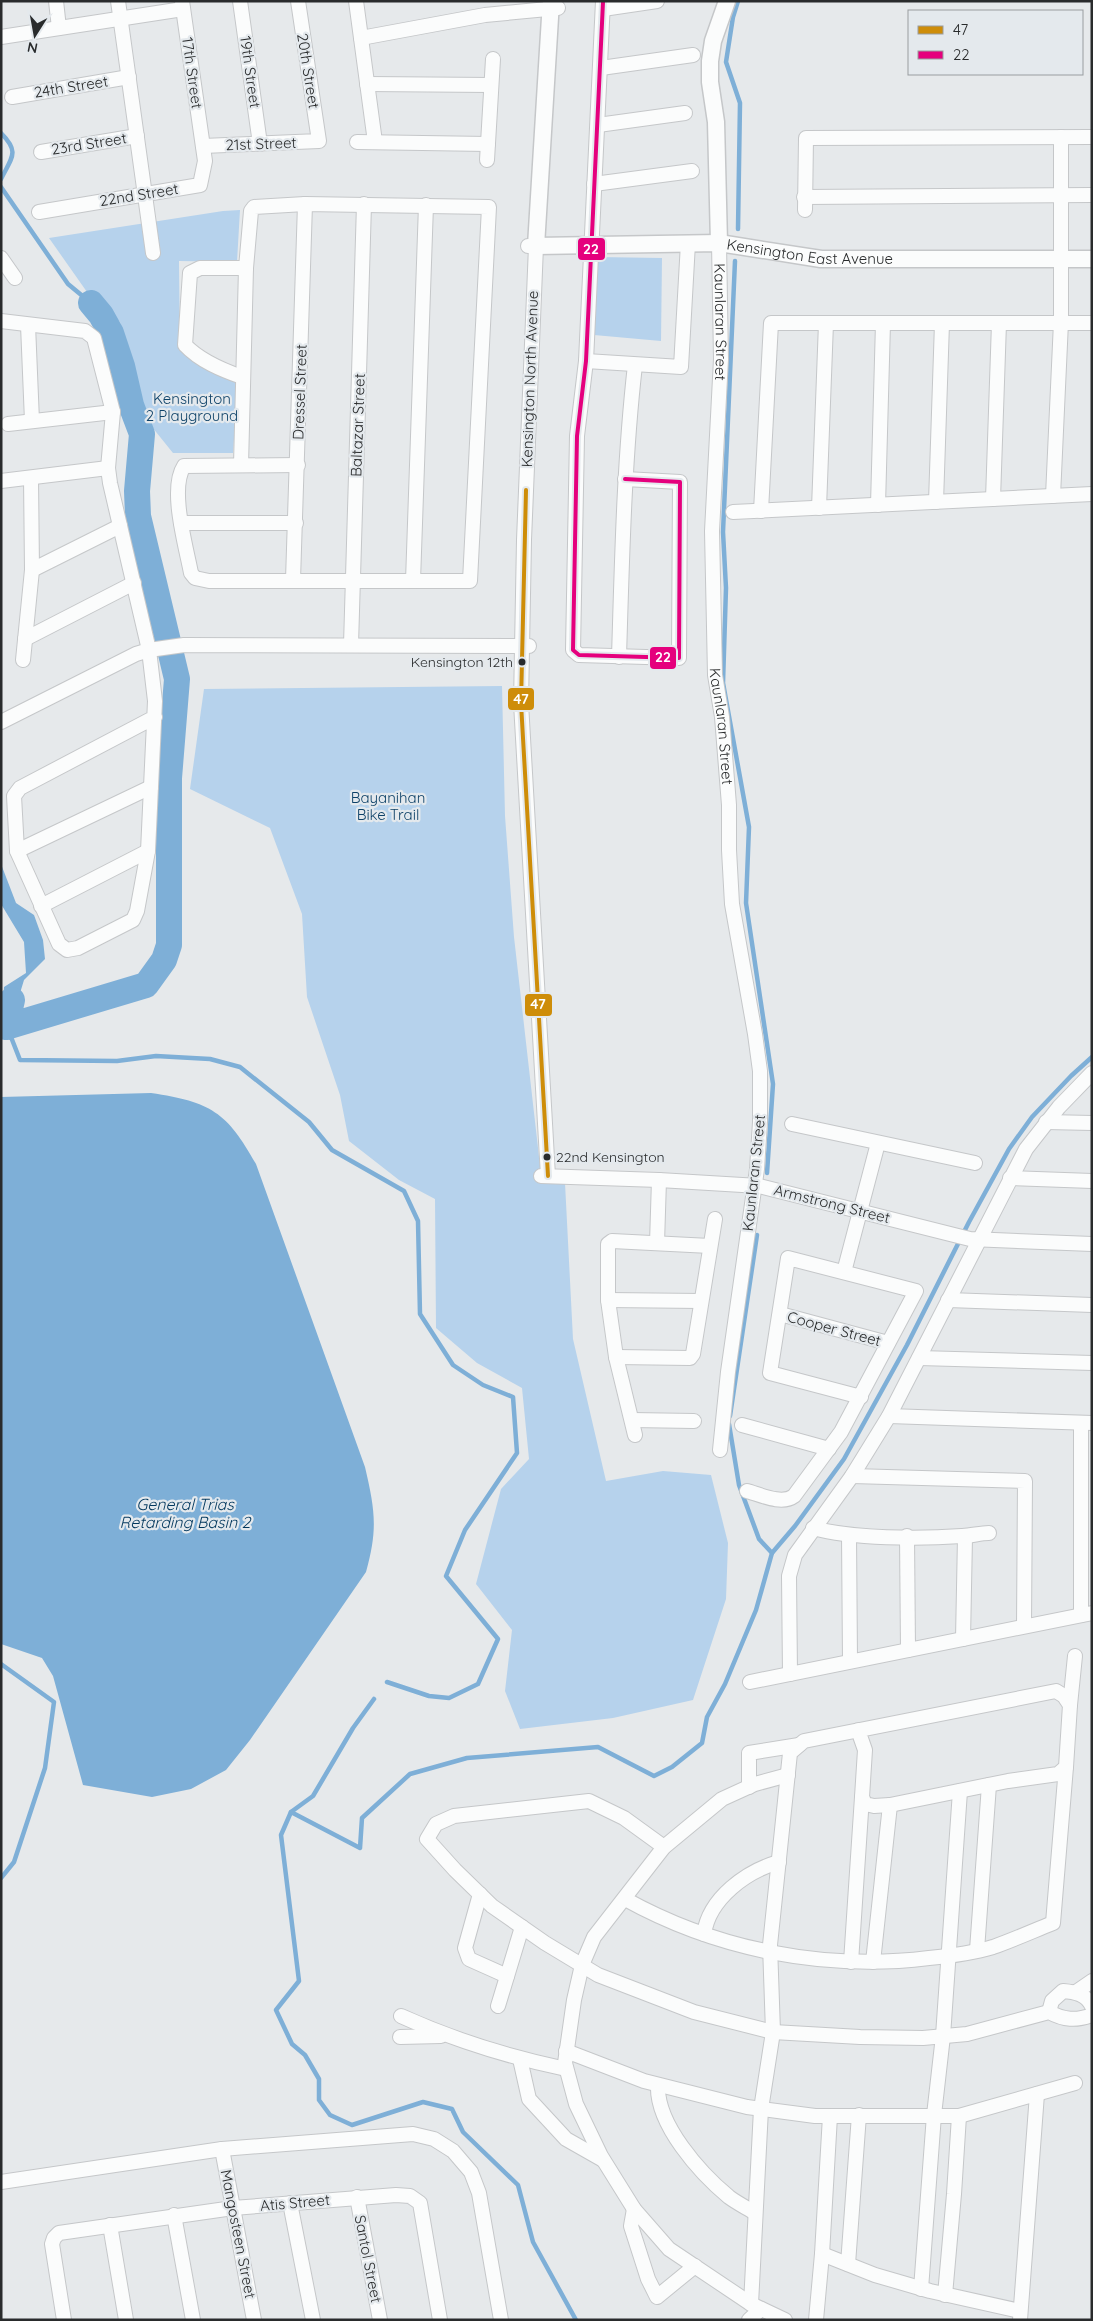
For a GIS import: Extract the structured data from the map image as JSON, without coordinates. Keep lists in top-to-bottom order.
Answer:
{
  "streets": {
    "street": [
      "20th Street",
      "19th Street",
      "17th Street",
      "24th Street",
      "23rd Street",
      "21st Street",
      "22nd Street",
      "Kensington East Avenue",
      "Kaunlaran Street",
      "Kensington North Avenue",
      "Dressel Street",
      "Baltazar Street",
      "Armstrong Street",
      "Cooper Street",
      "Atis Street",
      "Mangosteen Street",
      "Santol Street"
    ]
  },
  "crossings": [
    ["20th Street", "21st Street"],
    ["19th Street", "21st Street"],
    ["17th Street", "21st Street"],
    ["17th Street", "22nd Street"],
    ["21st Street", "22nd Street"],
    ["Kensington East Avenue", "Kaunlaran Street"],
    ["Kensington East Avenue", "Kensington North Avenue"],
    ["Kaunlaran Street", "Armstrong Street"],
    ["Kensington North Avenue", "Armstrong Street"],
    ["Atis Street", "Mangosteen Street"],
    ["Atis Street", "Santol Street"]
  ],
  "water": ["General Trias Retarding Basin 2"],
  "parks": ["Kensington 2 Playground", "Bayanihan Bike Trail"],
  "places": ["Kensington 12th", "22nd Kensington"],
  "lines": ["transit line 22", "transit line 47"],
  "legend": ["47", "22"],
  "north": "bottom"
}
